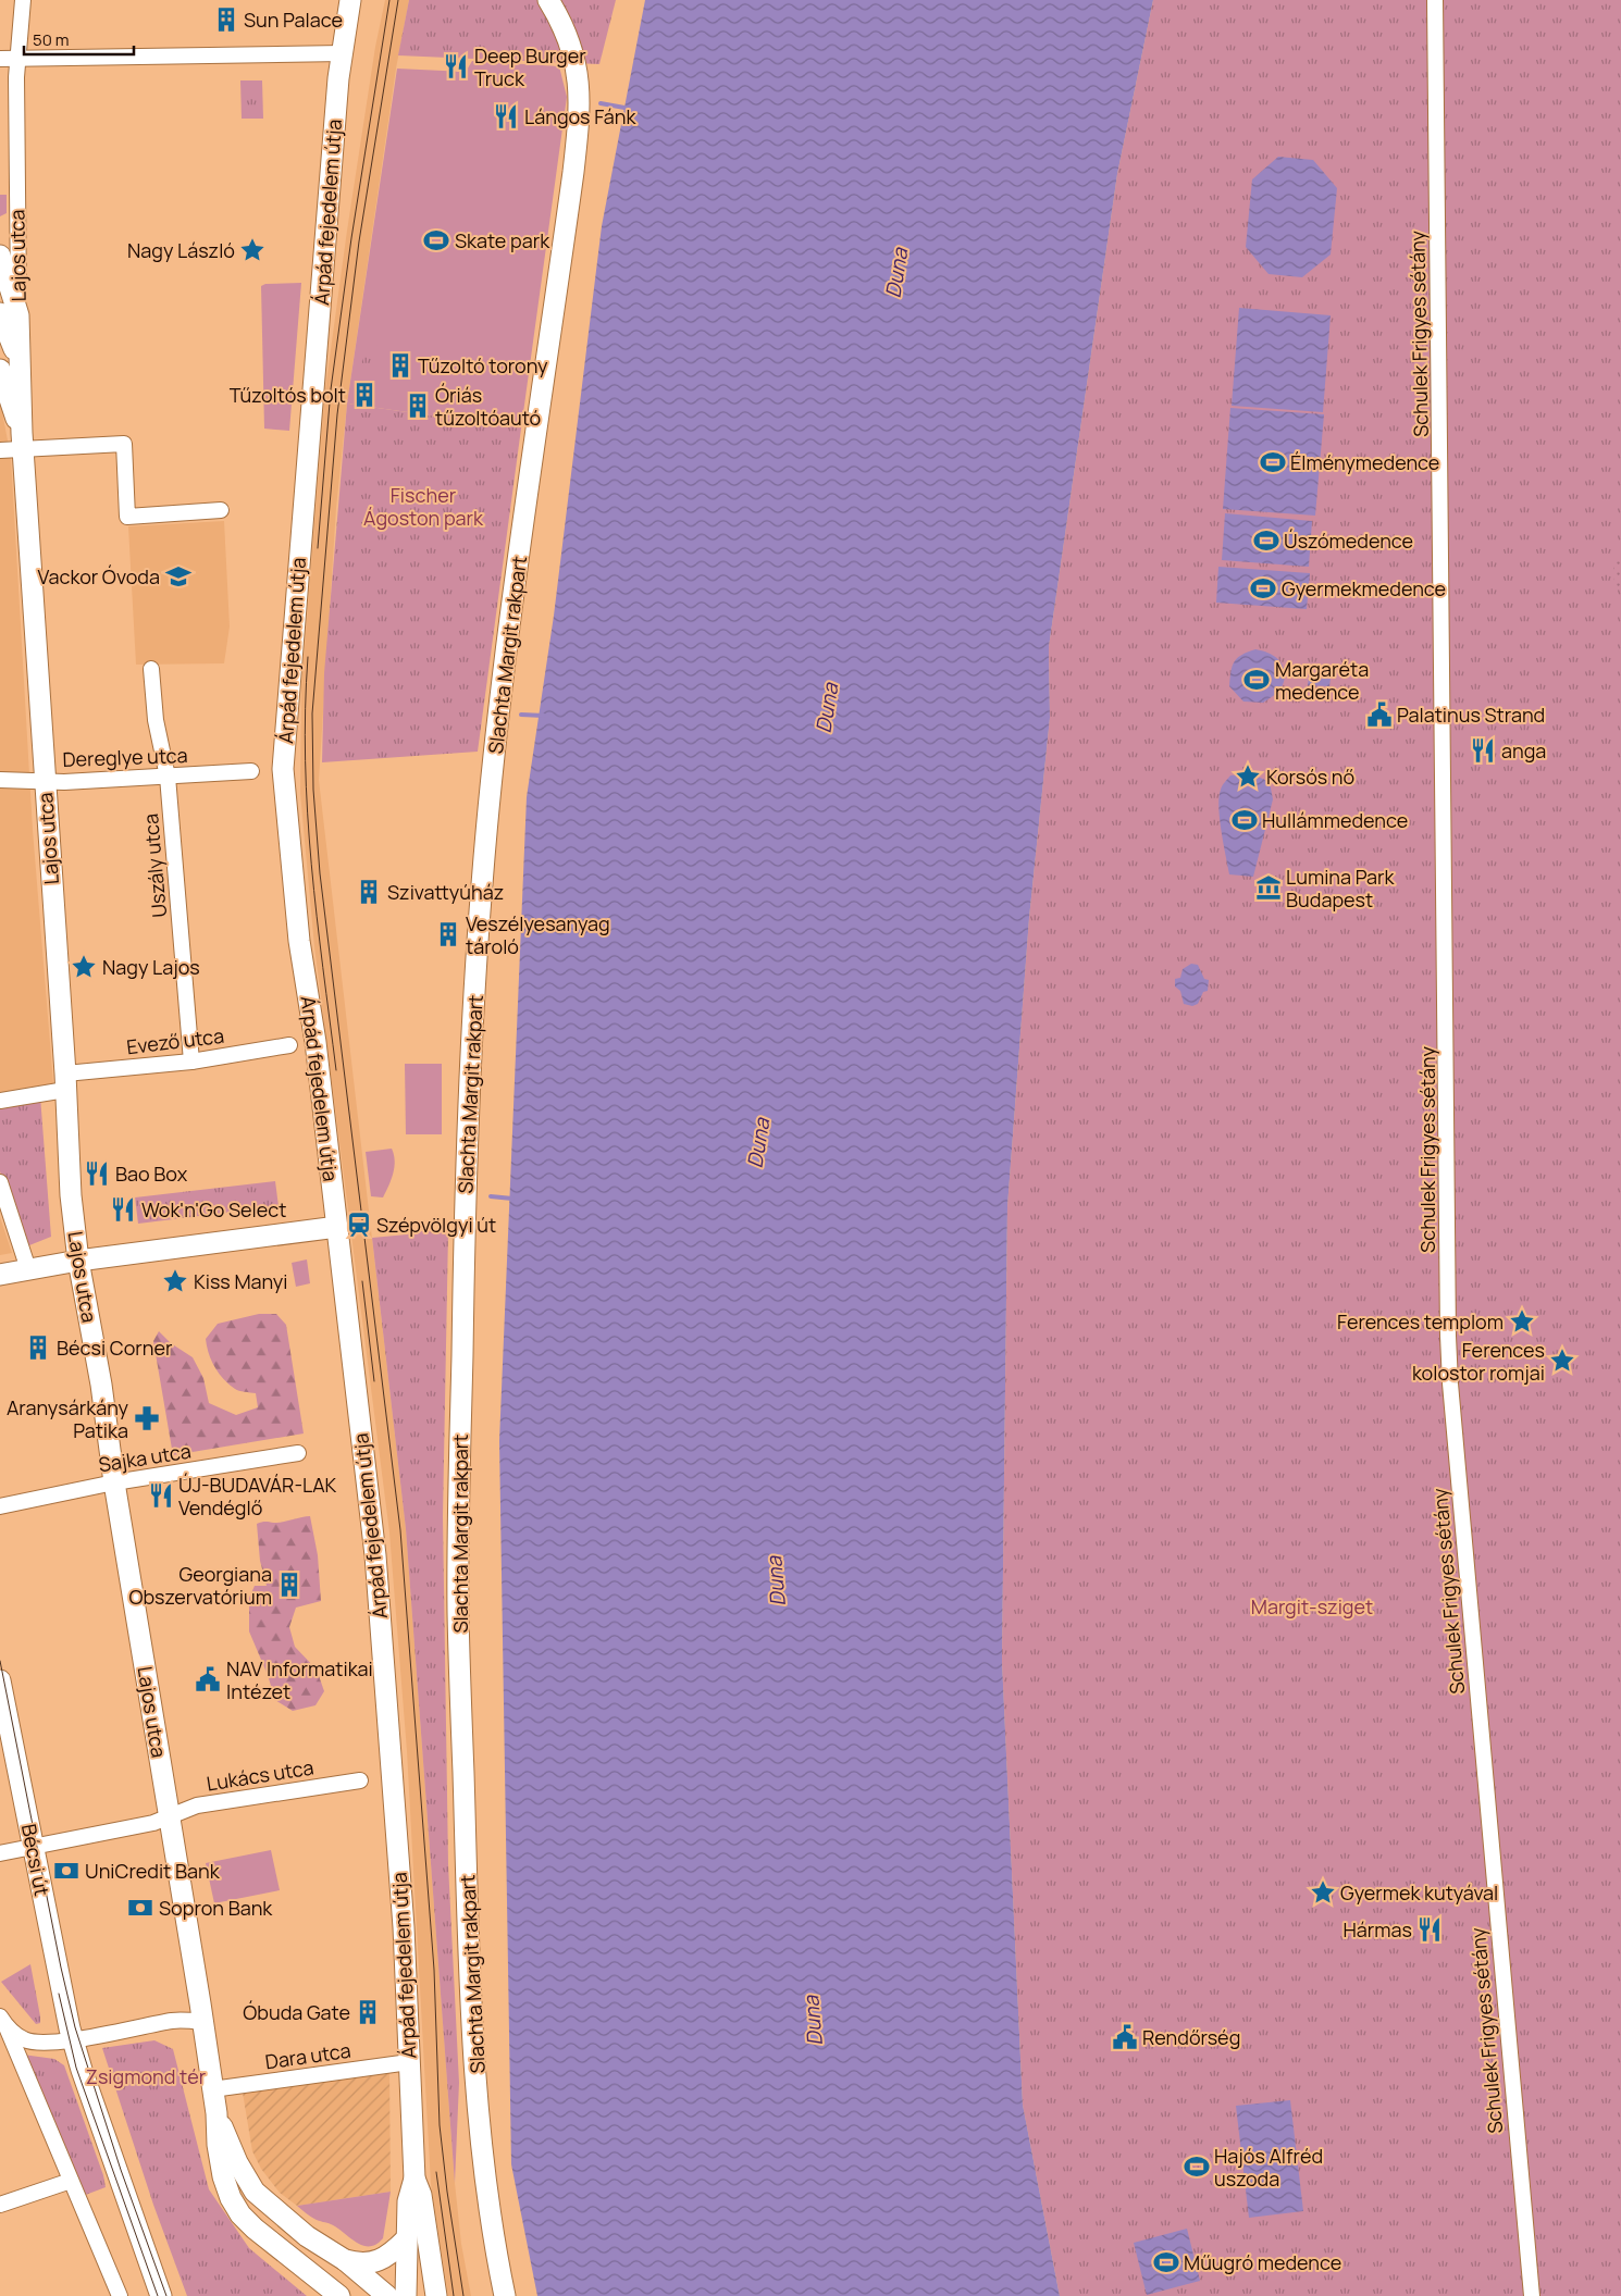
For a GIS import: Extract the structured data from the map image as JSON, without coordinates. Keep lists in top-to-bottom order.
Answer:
{
  "streets": {
    "main road": [
      "Árpád fejedelem útja",
      "Lajos utca",
      "Slachta Margit rakpart",
      "Bécsi út"
    ],
    "street": [
      "Schulek Frigyes sétány",
      "Dereglye utca",
      "Uszály utca",
      "Evező utca",
      "Sajka utca",
      "Lukács utca",
      "Dara utca"
    ]
  },
  "crossings": [
    ["Árpád fejedelem útja", "Dara utca"],
    ["Lajos utca", "Dereglye utca"],
    ["Lajos utca", "Evező utca"],
    ["Lajos utca", "Sajka utca"],
    ["Lajos utca", "Lukács utca"],
    ["Lajos utca", "Dara utca"],
    ["Dereglye utca", "Uszály utca"],
    ["Uszály utca", "Evező utca"],
    ["Lukács utca", "Bécsi út"]
  ],
  "water": ["Duna"],
  "parks": ["Fischer Ágoston park", "Margit-sziget", "Zsigmond tér"],
  "places": {
    "building": [
      "Sun Palace",
      "Tűzoltó torony",
      "Tűzoltós bolt",
      "Óriás tűzoltóautó",
      "Szivattyúház",
      "Veszélyesanyag tároló",
      "Bécsi Corner",
      "Georgiana Obszervatórium",
      "Óbuda Gate"
    ],
    "restaurant": [
      "Deep Burger Truck",
      "Lángos Fánk",
      "anga",
      "Bao Box",
      "Wok'n'Go Select",
      "ÚJ-BUDAVÁR-LAK Vendéglő",
      "Hármas"
    ],
    "sports": [
      "Skate park",
      "Élménymedence",
      "Úszómedence",
      "Gyermekmedence",
      "Margaréta medence",
      "Hullámmedence",
      "Hajós Alfréd uszoda",
      "Műugró medence"
    ],
    "place": [
      "Nagy László",
      "Korsós nő",
      "Nagy Lajos",
      "Kiss Manyi",
      "Ferences templom",
      "Ferences kolostor romjai",
      "Gyermek kutyával"
    ],
    "school or university": ["Vackor Óvoda"],
    "public building": ["Palatinus Strand", "NAV Informatikai Intézet", "Rendőrség"],
    "museum": ["Lumina Park Budapest"],
    "station": ["Szépvölgyi út"],
    "pharmacy": ["Aranysárkány Patika"],
    "bank": ["UniCredit Bank", "Sopron Bank"]
  },
  "scale_bar": "50 m"
}
